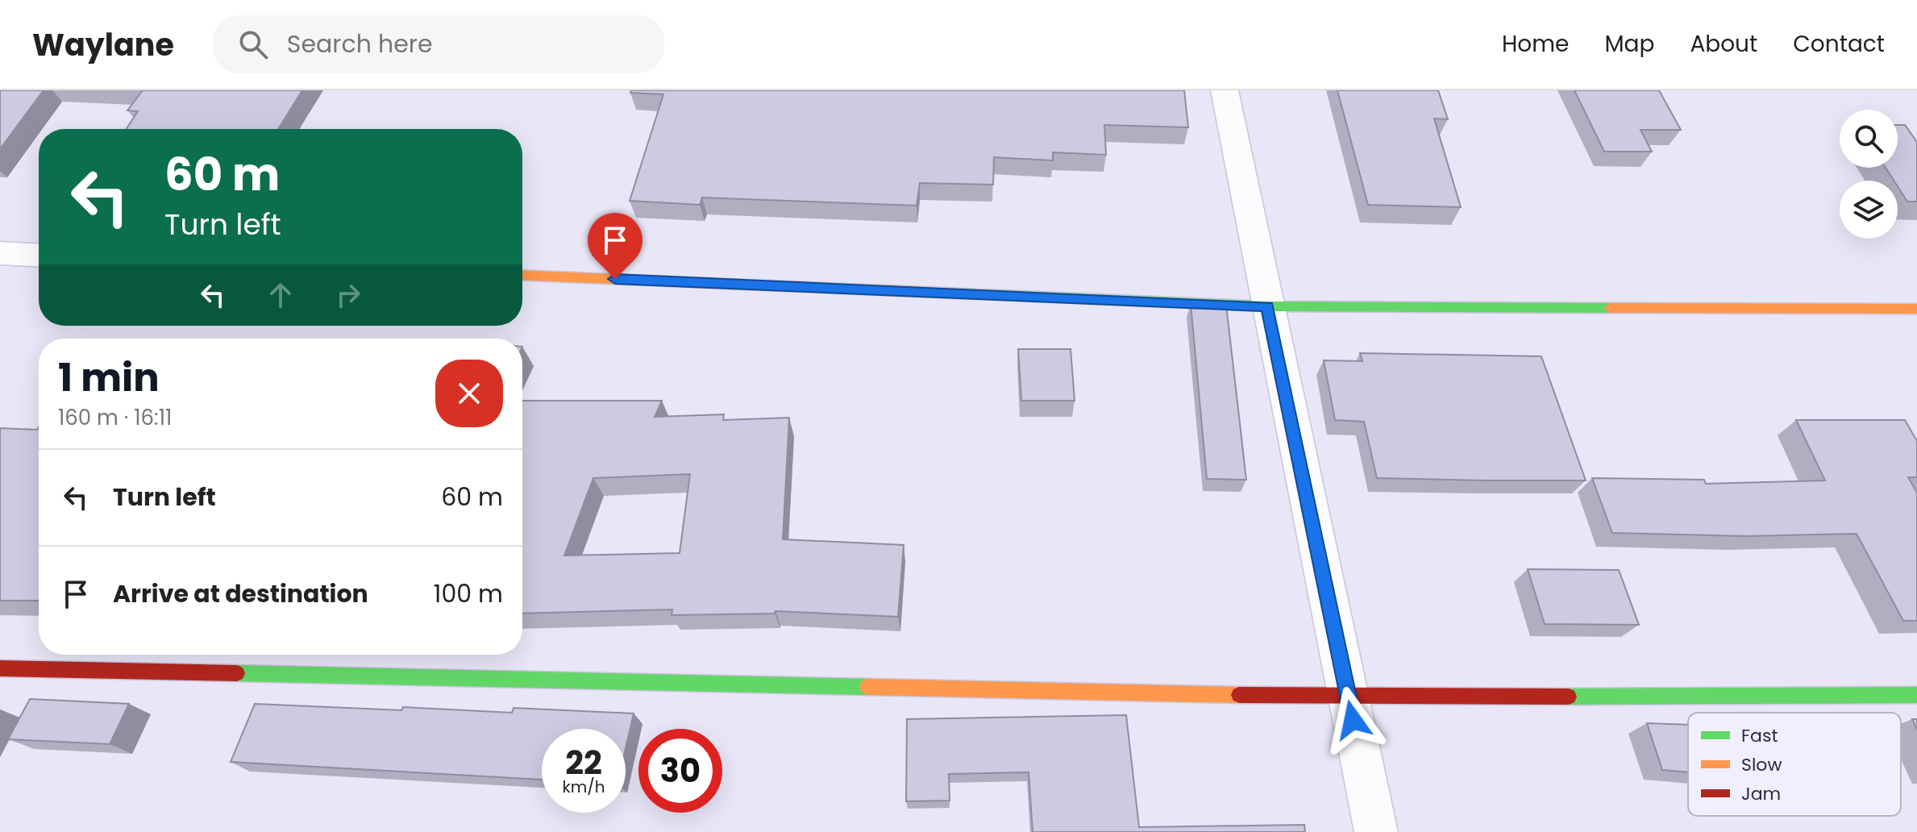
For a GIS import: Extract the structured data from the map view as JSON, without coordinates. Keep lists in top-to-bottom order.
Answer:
{
  "legend": ["Fast", "Slow", "Jam"],
  "page": {
    "header": "Waylane",
    "search": "Search here",
    "nav": [
      "Home",
      "Map",
      "About",
      "Contact"
    ],
    "turn": ["60 m", "Turn left"],
    "heading": ["1 min", "160 m · 16:11"],
    "list": [
      {
        "name": "Turn left",
        "value": "60 m"
      },
      {
        "name": "Arrive at destination",
        "value": "100 m"
      }
    ],
    "speed": "22 km/h",
    "limit": "30"
  }
}
